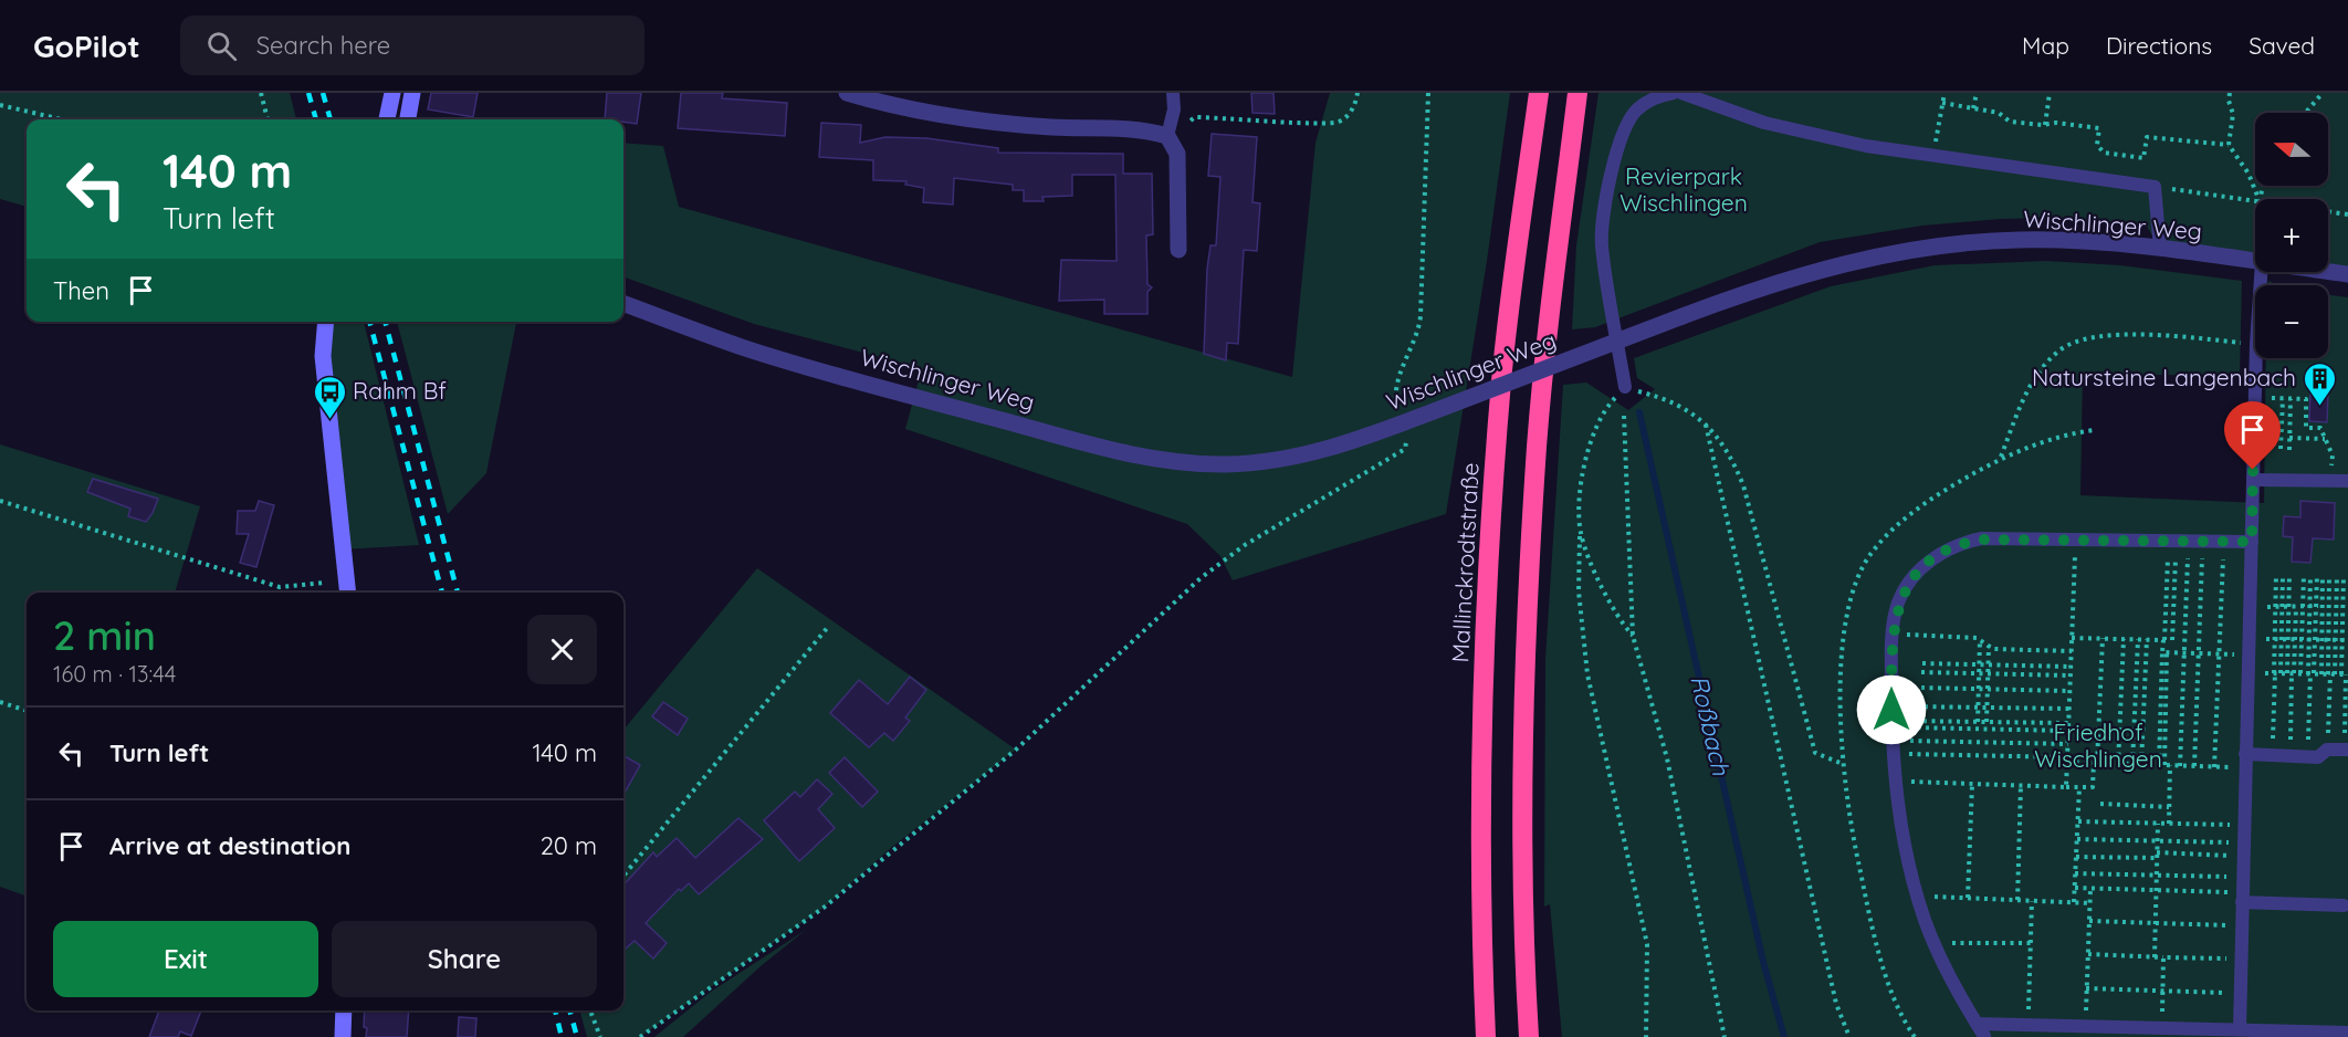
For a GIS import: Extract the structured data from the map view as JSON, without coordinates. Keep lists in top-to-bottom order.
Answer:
{
  "streets": {
    "highway": ["Mallinckrodtstraße"],
    "street": ["Wischlinger Weg"]
  },
  "water": ["Roßbach"],
  "parks": ["Revierpark Wischlingen", "Friedhof Wischlingen"],
  "places": {
    "building": ["Natursteine Langenbach"],
    "bus stop": ["Rahm Bf"]
  },
  "north": "left",
  "page": {
    "header": "GoPilot",
    "search": "Search here",
    "nav": ["Map", "Directions", "Saved"],
    "map_buttons": ["+", "−"],
    "turn": ["140 m", "Turn left"],
    "then": "Then",
    "heading": ["2 min", "160 m · 13:44"],
    "list": [
      {
        "name": "Turn left",
        "value": "140 m"
      },
      {
        "name": "Arrive at destination",
        "value": "20 m"
      }
    ],
    "buttons": ["Exit", "Share"]
  }
}
